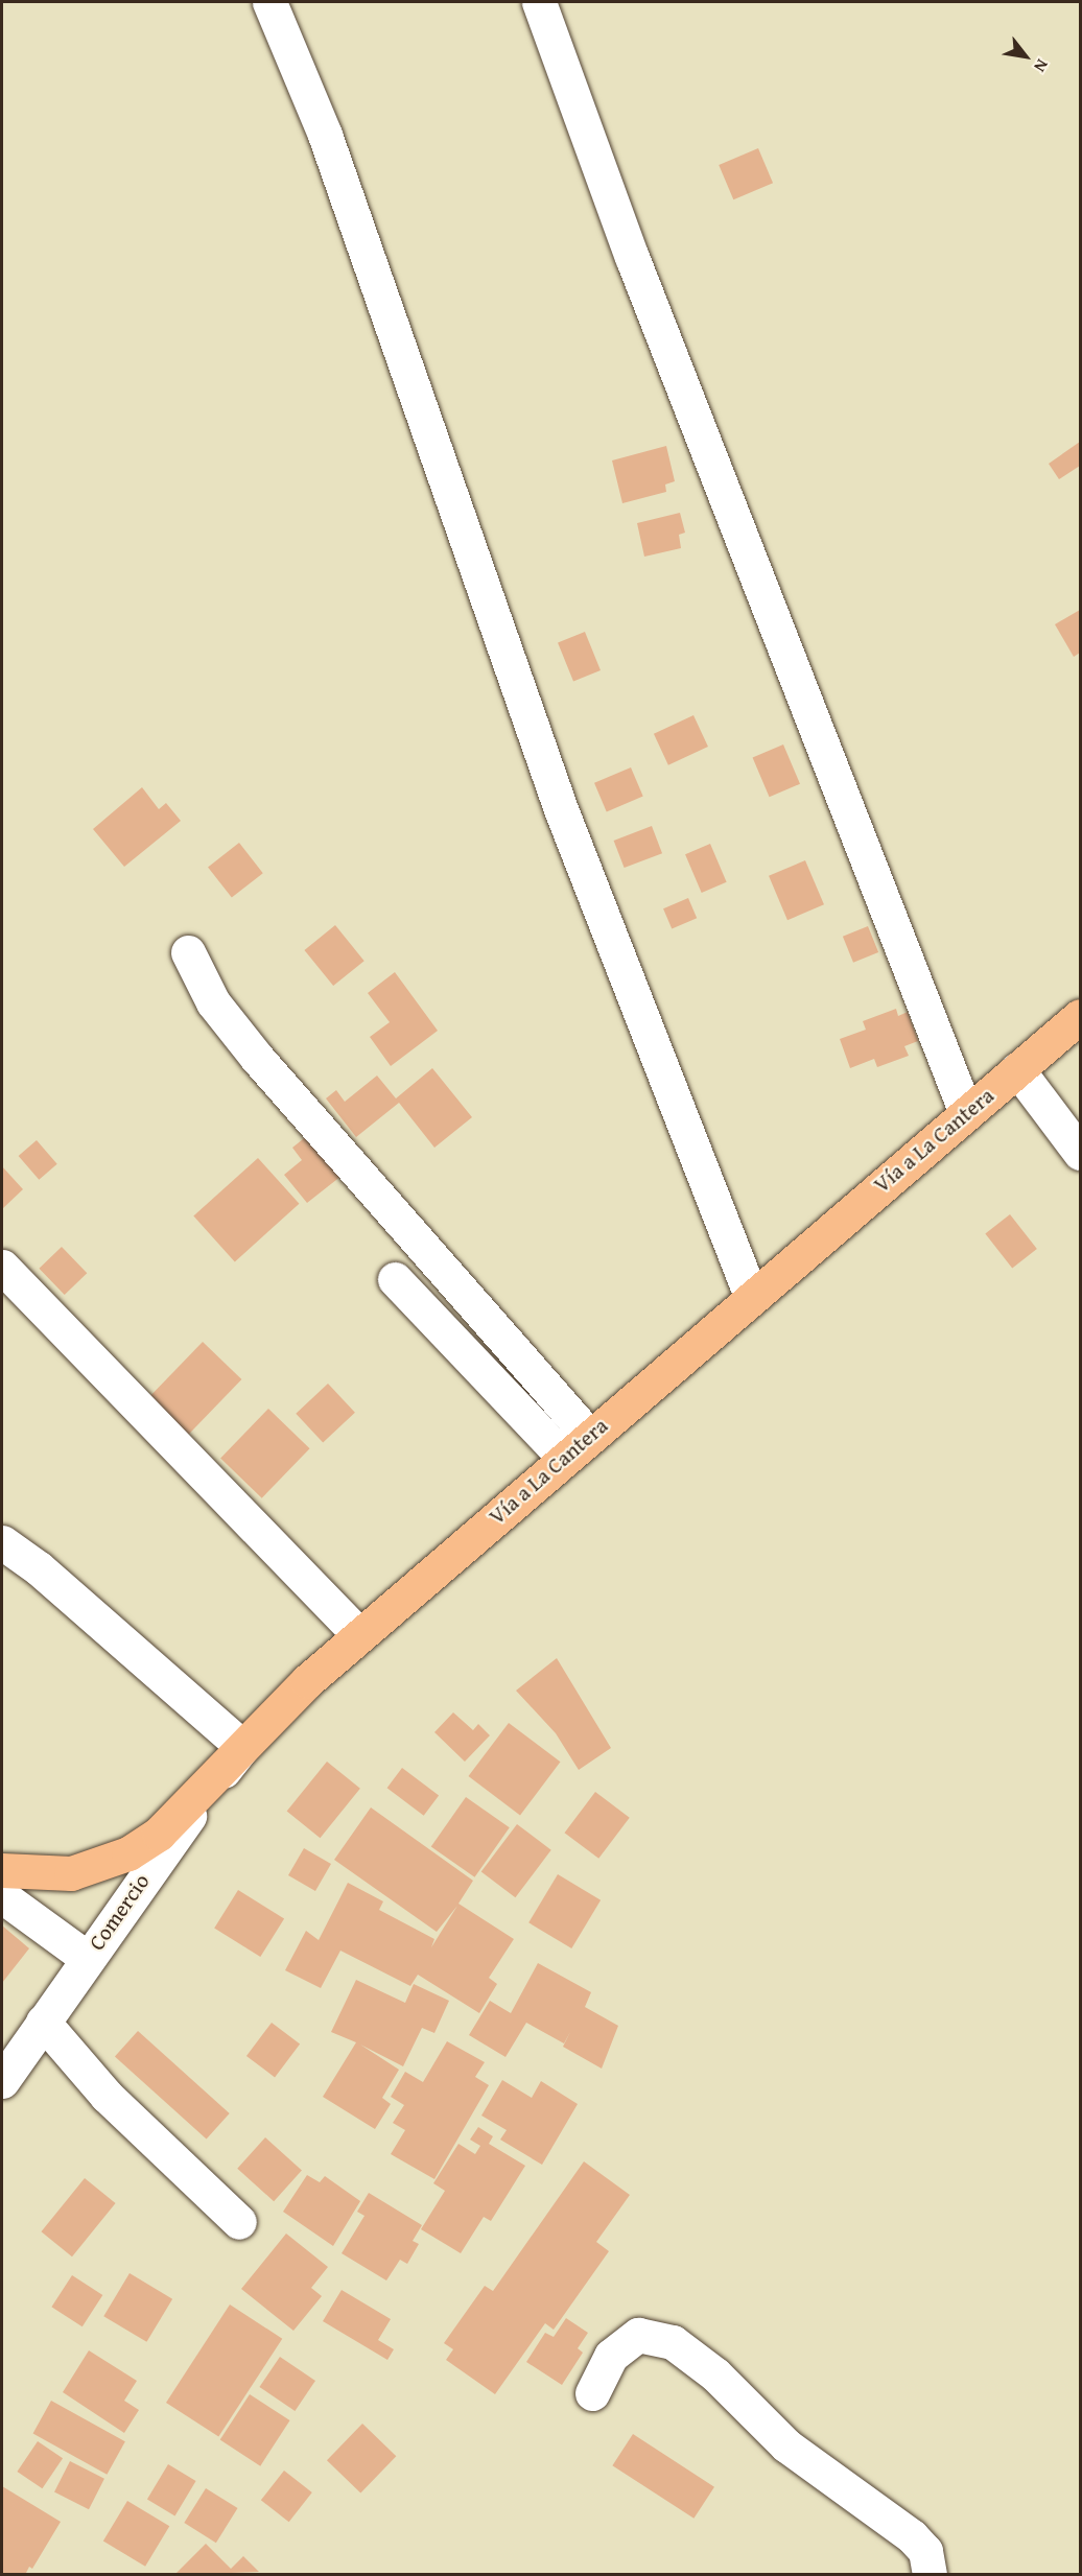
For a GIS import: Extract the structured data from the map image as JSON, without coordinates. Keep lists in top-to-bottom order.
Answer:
{
  "streets": {
    "main road": ["Vía a La Cantera"],
    "street": ["Comercio"]
  },
  "crossings": [
    ["Vía a La Cantera", "Comercio"]
  ],
  "north": "bottom right"
}
